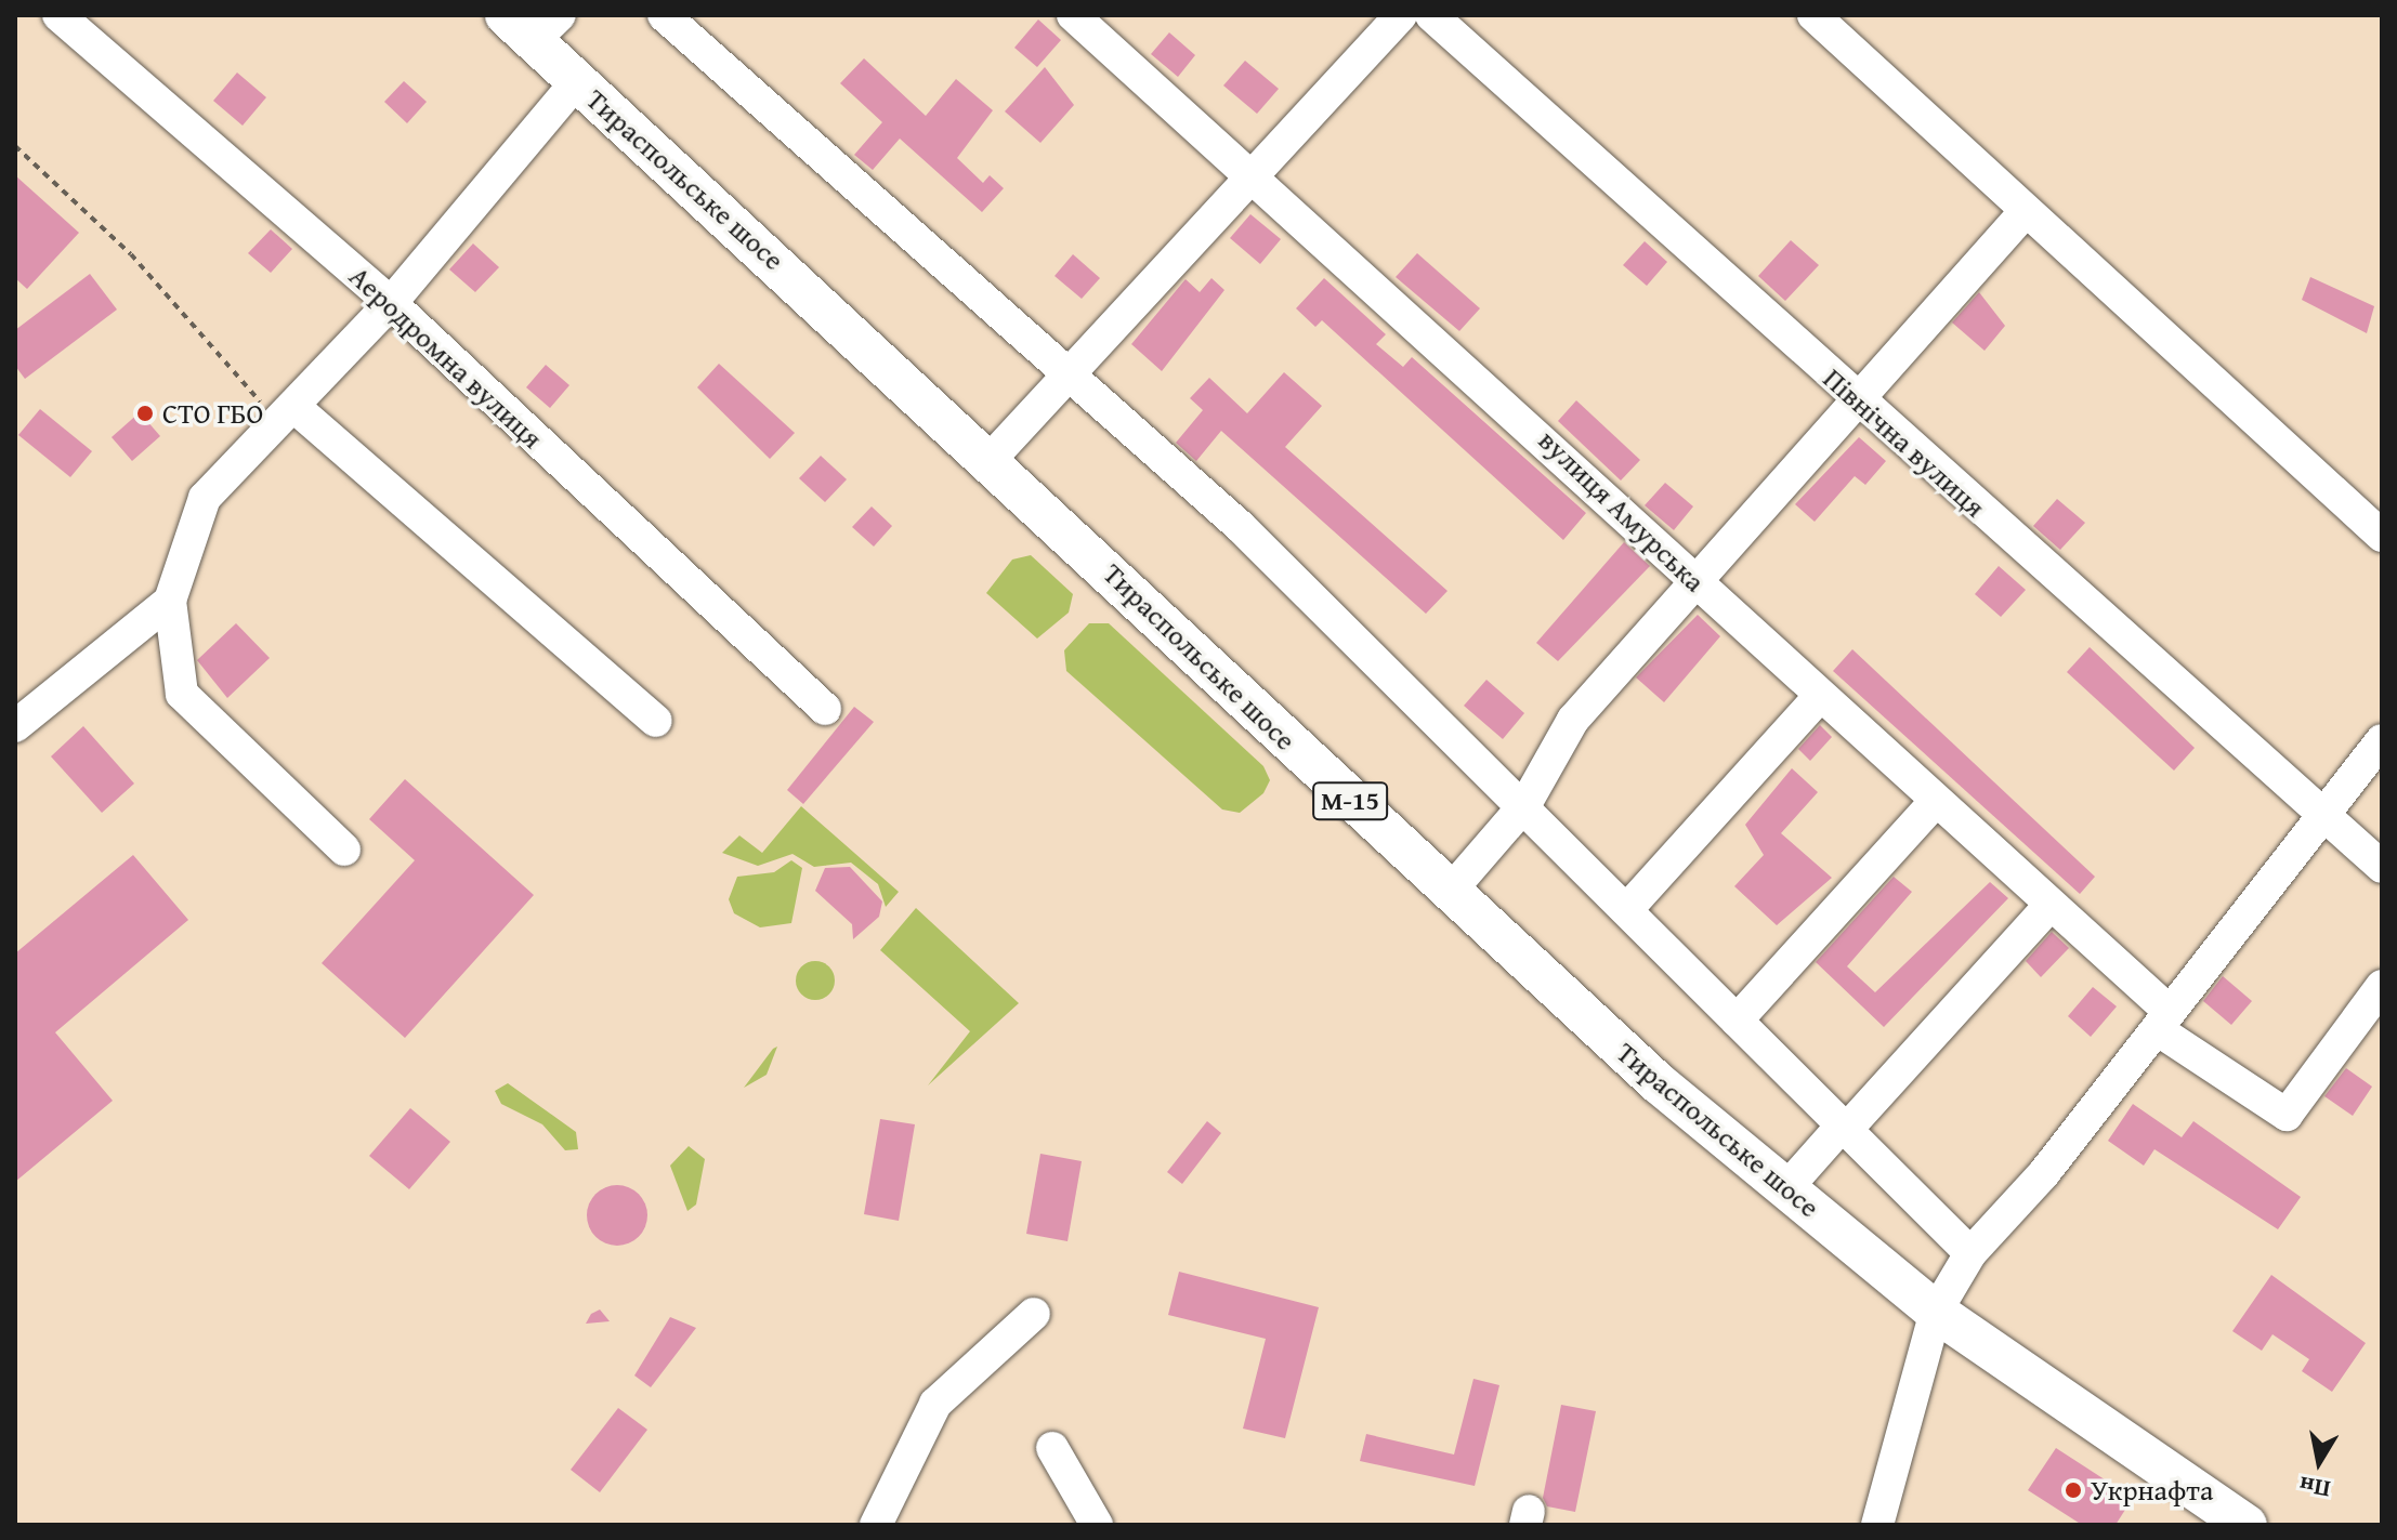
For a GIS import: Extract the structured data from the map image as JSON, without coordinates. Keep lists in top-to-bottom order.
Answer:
{
  "streets": {
    "main road": ["Тираспольське шосе", "М-15"],
    "street": ["Аеродромна вулиця", "Північна вулиця", "вулиця Амурська"]
  },
  "places": ["СТО ГБО", "Укрнафта"],
  "north": "bottom"
}
